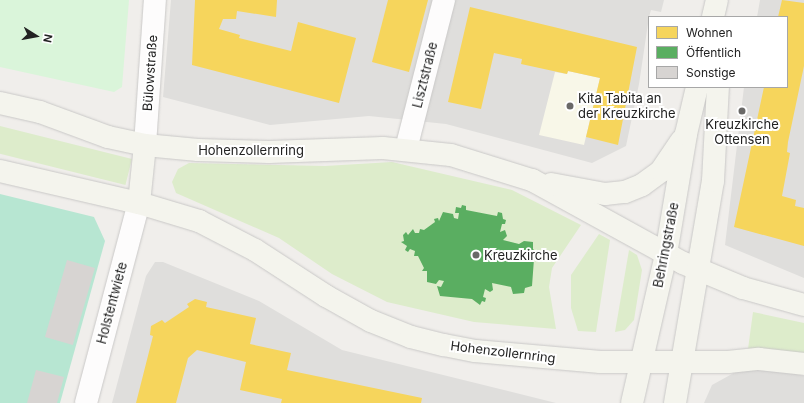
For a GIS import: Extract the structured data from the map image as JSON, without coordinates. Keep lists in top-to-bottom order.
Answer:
{
  "streets": {
    "main road": ["Hohenzollernring", "Behringstraße"],
    "street": ["Bülowstraße", "Lisztstraße", "Holstentwiete"]
  },
  "crossings": [
    ["Bülowstraße", "Hohenzollernring"],
    ["Lisztstraße", "Hohenzollernring"],
    ["Hohenzollernring", "Behringstraße"],
    ["Hohenzollernring", "Holstentwiete"]
  ],
  "places": ["Kita Tabita an der Kreuzkirche", "Kreuzkirche Ottensen", "Kreuzkirche"],
  "legend": ["Wohnen", "Öffentlich", "Sonstige"],
  "north": "right"
}
